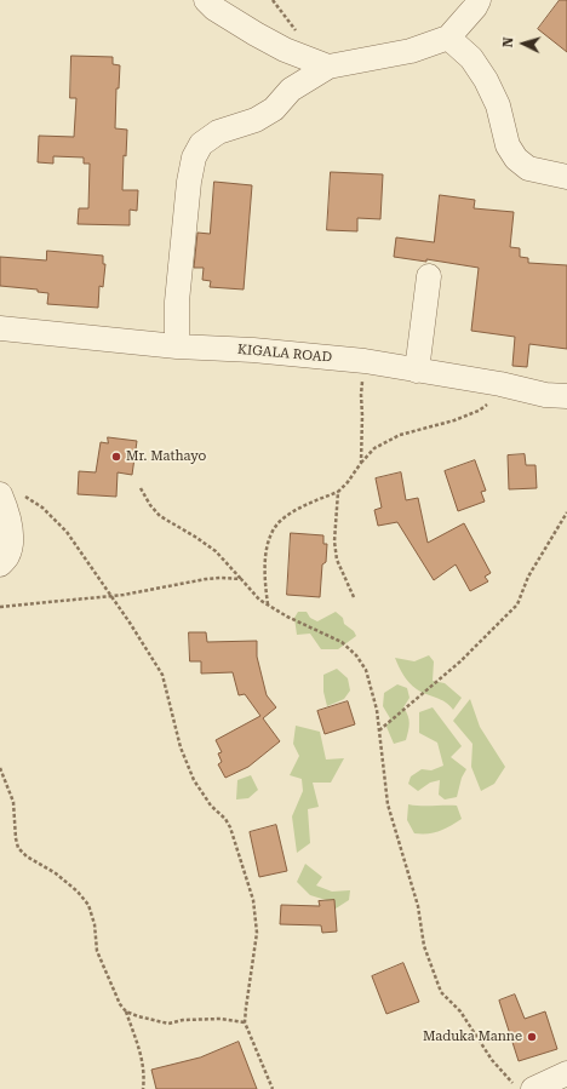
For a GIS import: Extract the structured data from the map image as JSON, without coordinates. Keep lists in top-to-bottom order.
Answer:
{
  "streets": {
    "street": ["KIGALA ROAD"]
  },
  "places": ["Mr. Mathayo", "Maduka Manne"],
  "north": "left"
}
